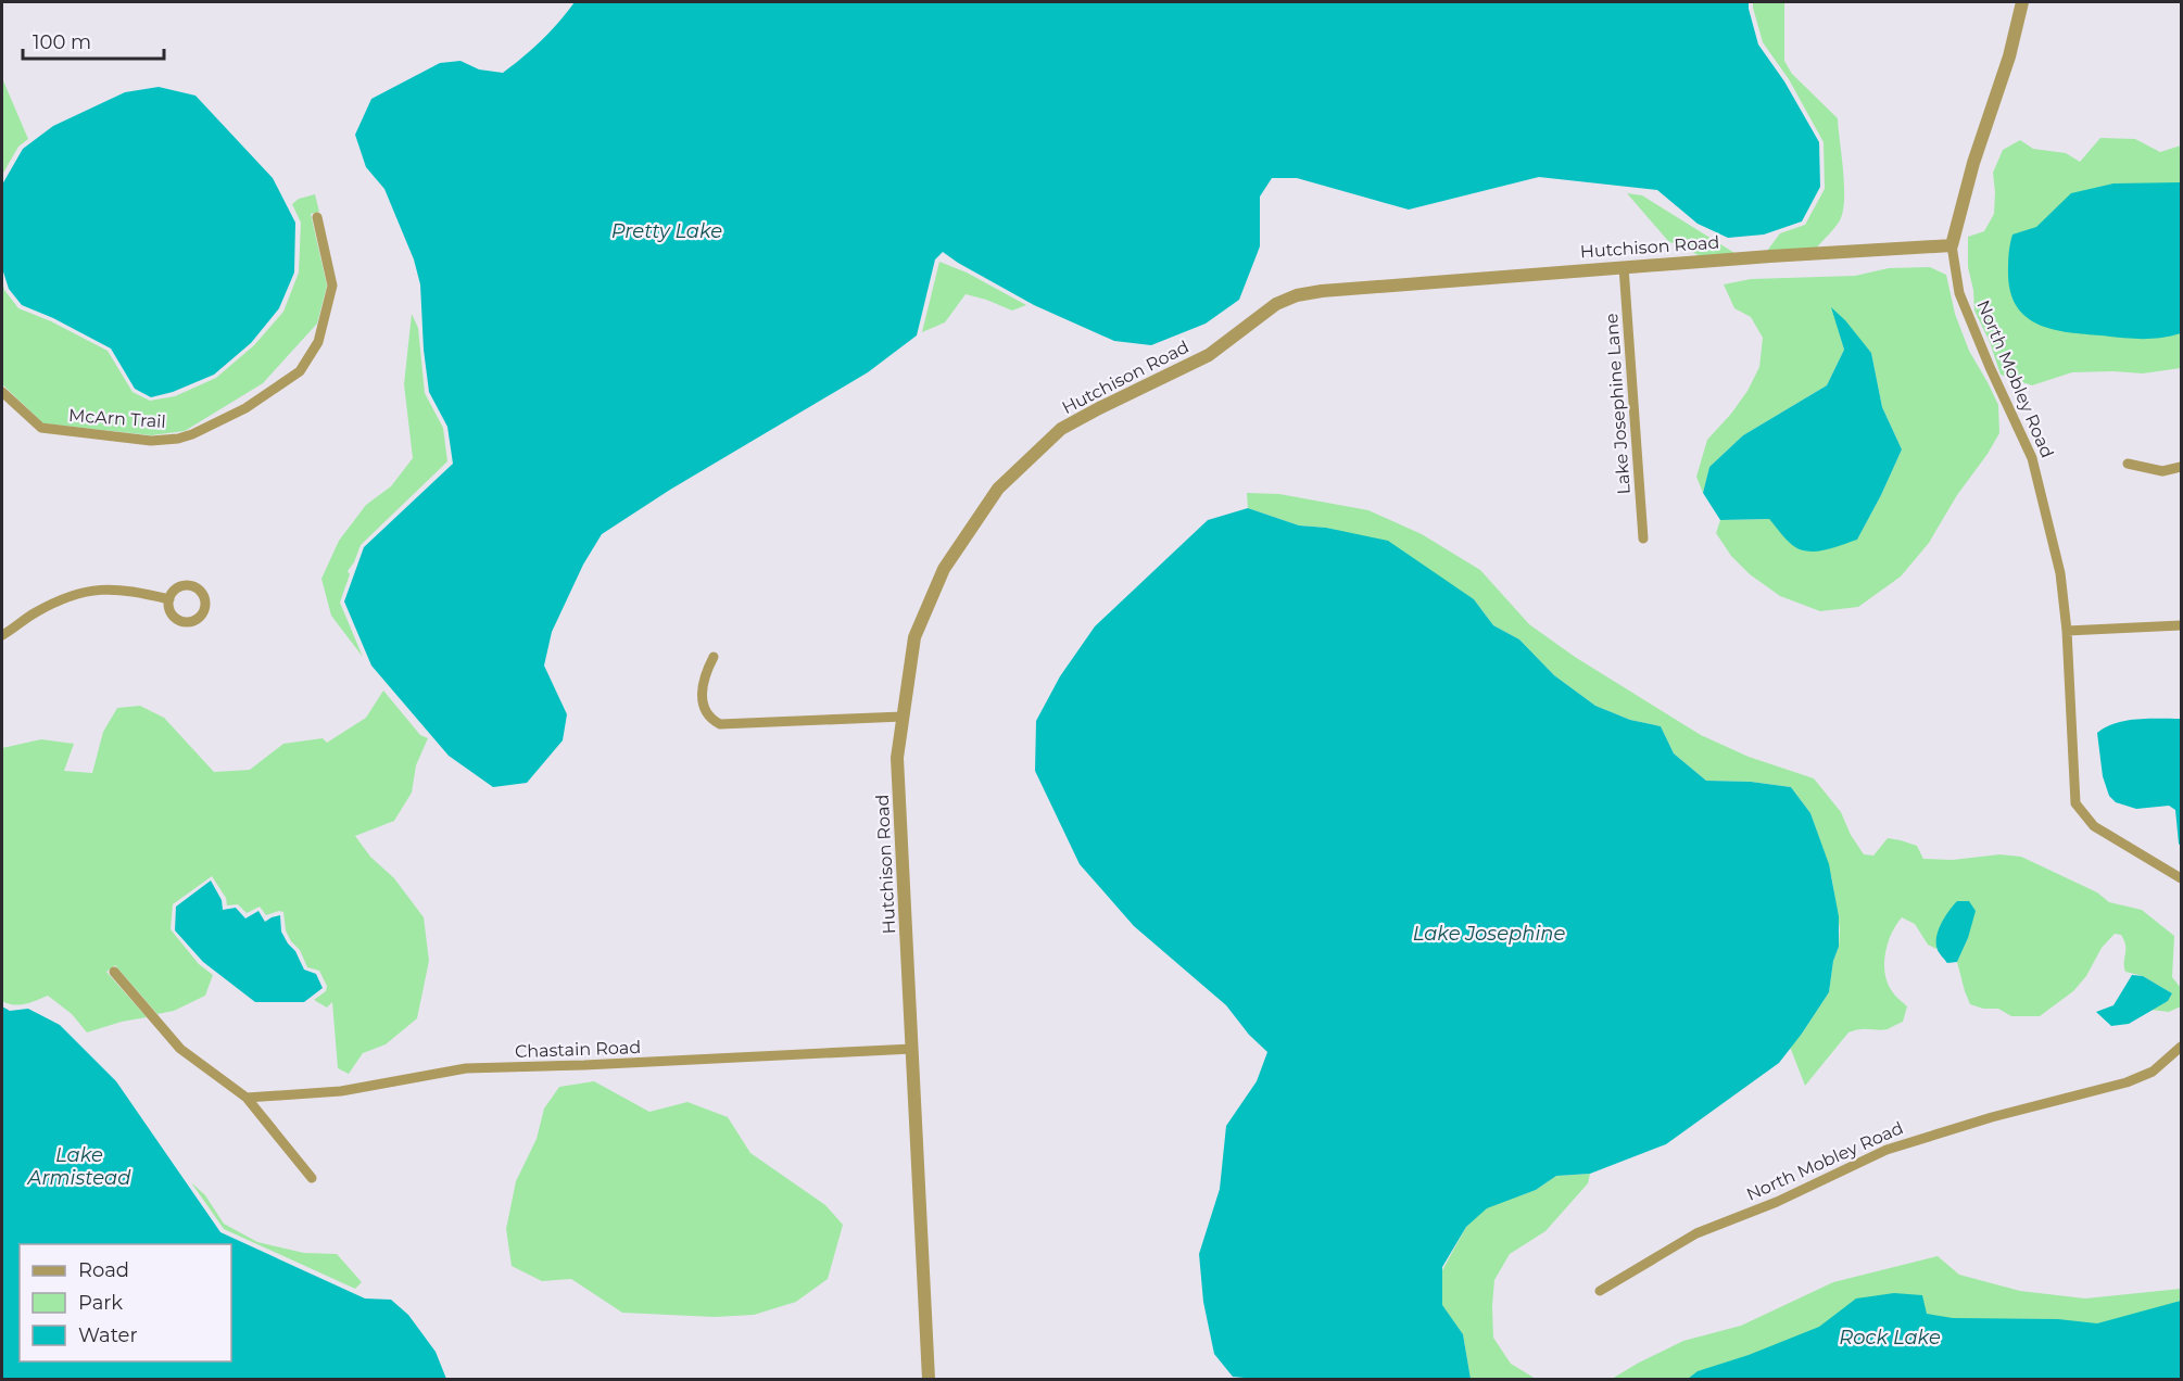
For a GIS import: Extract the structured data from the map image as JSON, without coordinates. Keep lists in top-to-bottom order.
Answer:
{
  "streets": {
    "street": [
      "Hutchison Road",
      "North Mobley Road",
      "Lake Josephine Lane",
      "McArn Trail",
      "Chastain Road"
    ]
  },
  "crossings": [
    ["Hutchison Road", "North Mobley Road"],
    ["Hutchison Road", "Lake Josephine Lane"],
    ["Hutchison Road", "Chastain Road"]
  ],
  "water": [
    "Pretty Lake",
    "Lake Josephine",
    "Lake Armistead",
    "Rock Lake"
  ],
  "legend": ["Road", "Park", "Water"],
  "scale_bar": "100 m"
}
